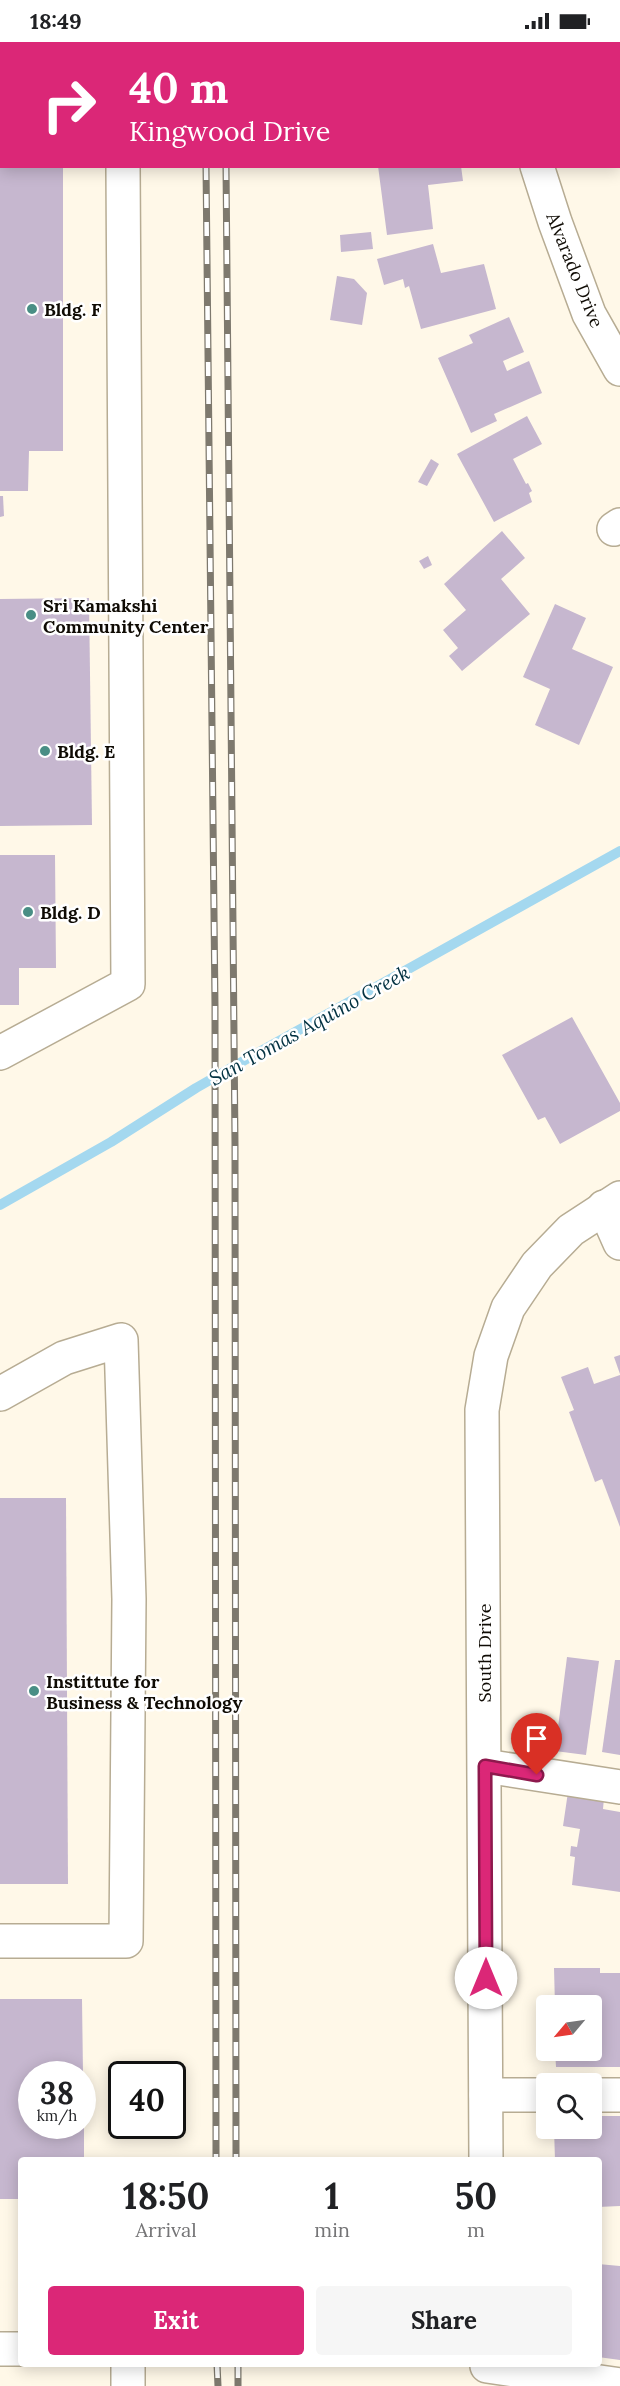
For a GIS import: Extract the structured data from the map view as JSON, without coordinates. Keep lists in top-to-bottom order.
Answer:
{
  "streets": {
    "street": ["Alvarado Drive", "South Drive"]
  },
  "water": ["San Tomas Aquino Creek"],
  "places": [
    "Bldg. F",
    "Sri Kamakshi Community Center",
    "Bldg. E",
    "Bldg. D",
    "Instittute for Business & Technology"
  ],
  "north": "bottom left",
  "page": {
    "status": "18:49",
    "turn": ["40 m", "Kingwood Drive"],
    "speed": "38 km/h",
    "limit": "40",
    "eta": [
      "18:50",
      "Arrival",
      "1",
      "min",
      "50",
      "m"
    ],
    "buttons": ["Exit", "Share"]
  }
}
